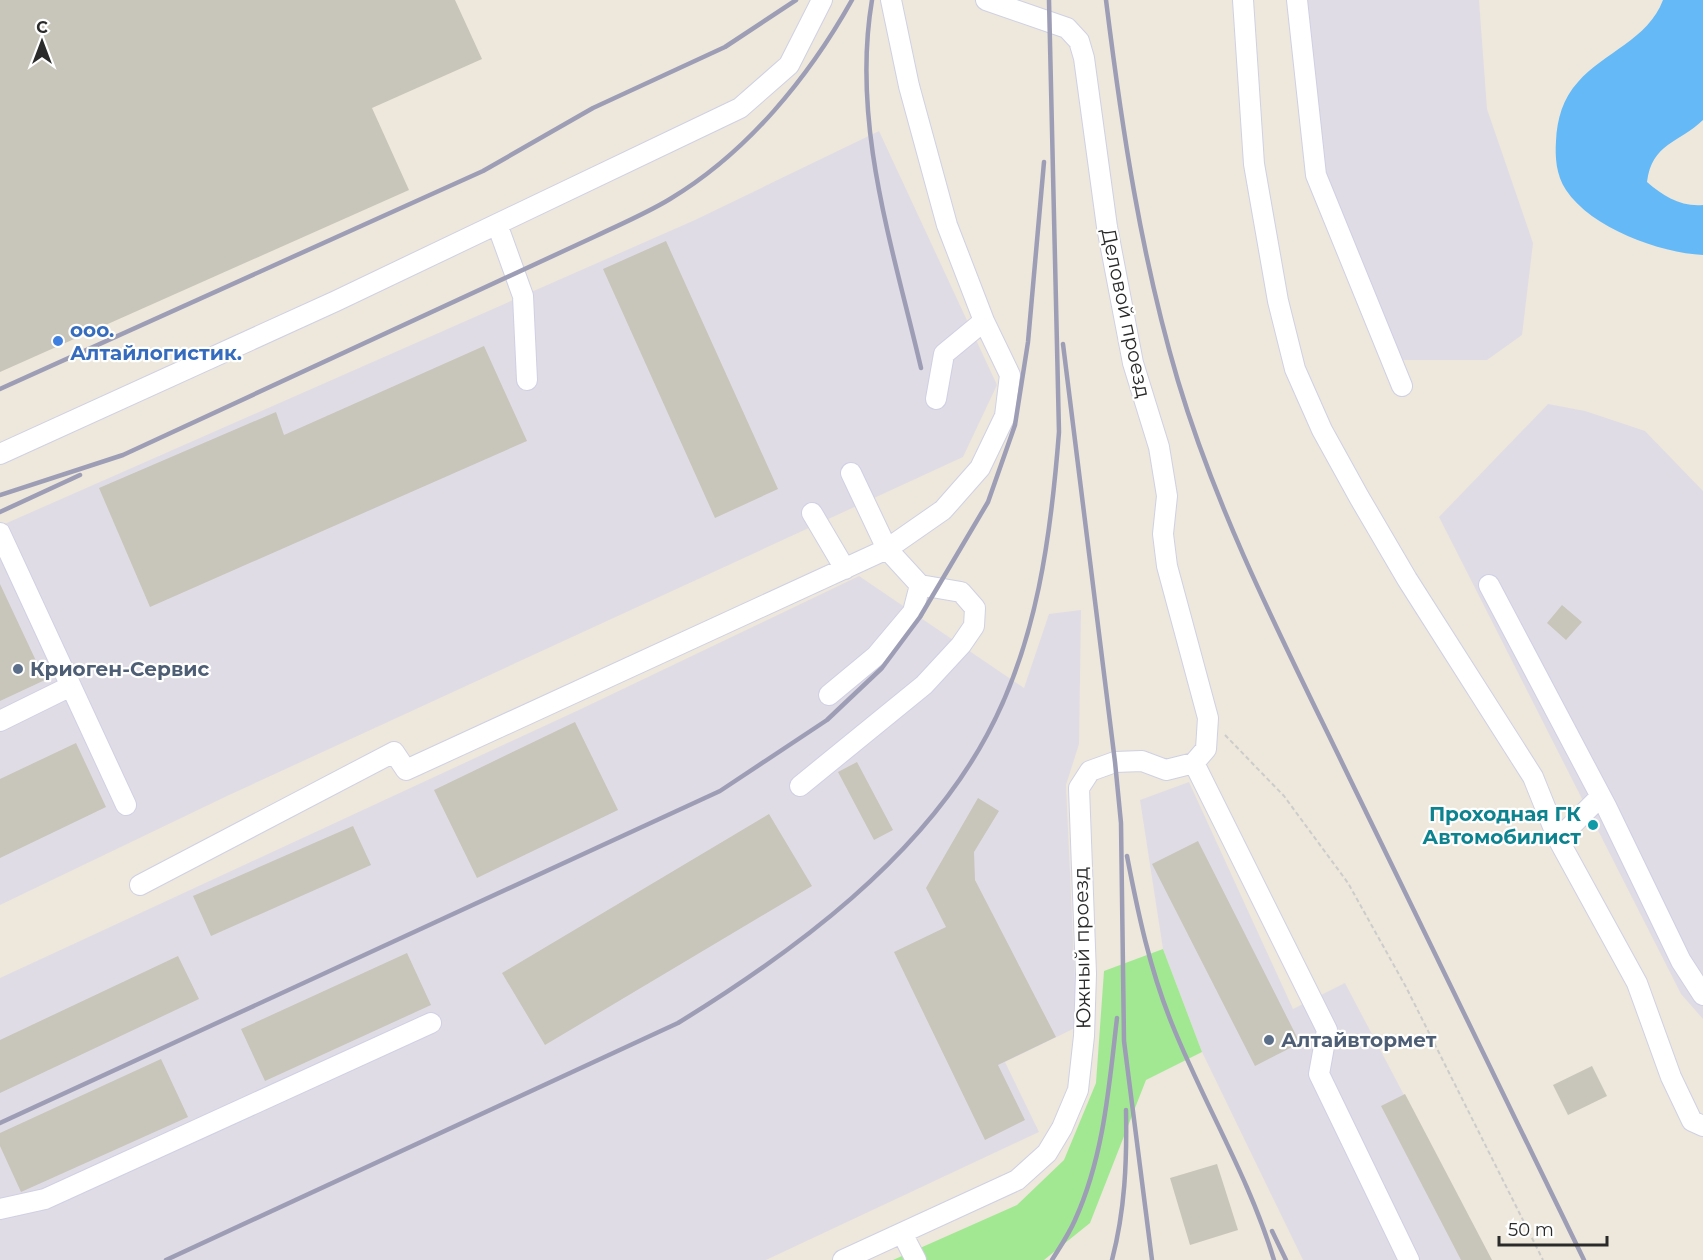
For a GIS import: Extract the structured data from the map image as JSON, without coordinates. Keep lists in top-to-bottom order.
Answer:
{
  "streets": {
    "street": ["Деловой проезд", "Южный проезд"]
  },
  "places": [
    "ооо. Алтайлогистик.",
    "Криоген-Сервис",
    "Проходная ГК Автомобилист",
    "Алтайвтормет"
  ],
  "scale_bar": "50 m",
  "north": "top"
}
